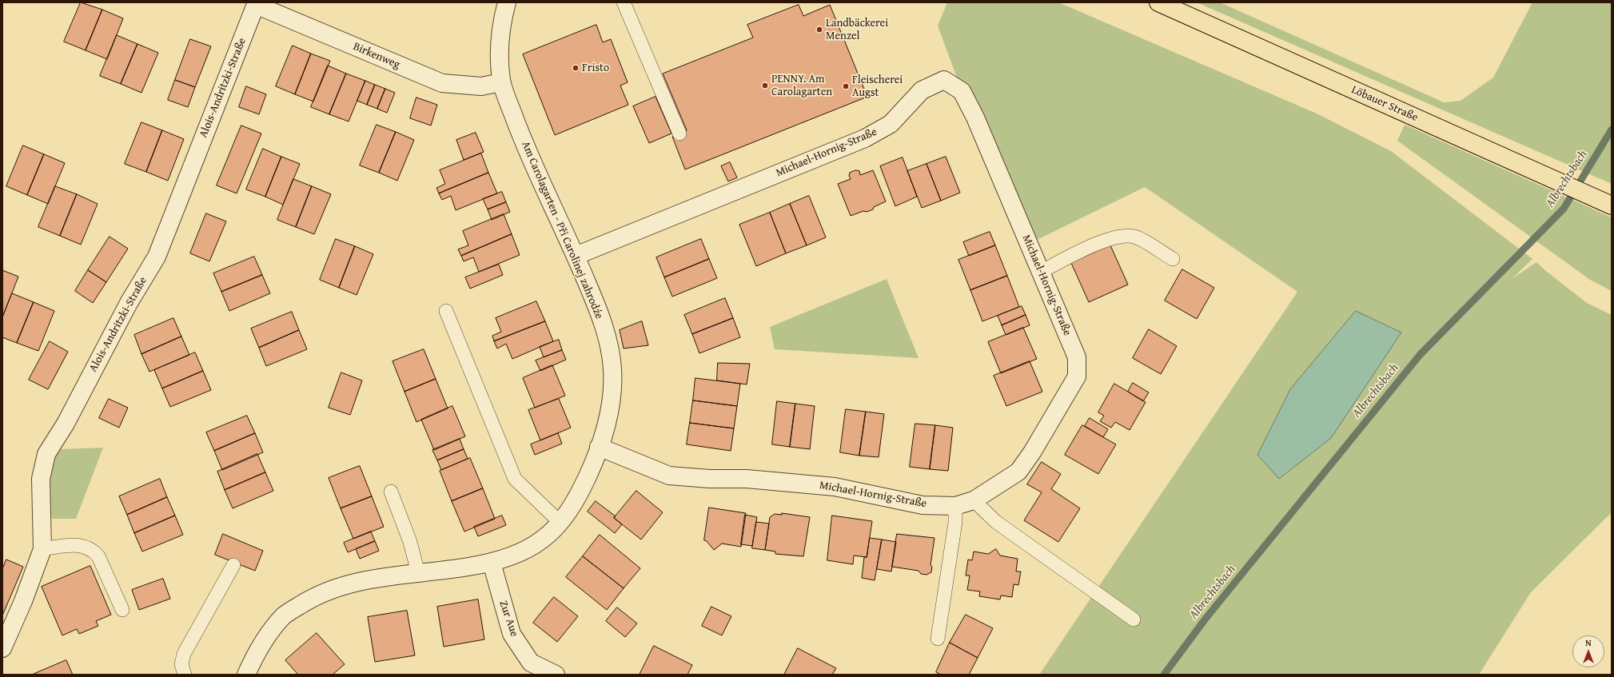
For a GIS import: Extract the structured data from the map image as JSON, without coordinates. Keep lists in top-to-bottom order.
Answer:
{
  "streets": {
    "main road": ["Löbauer Straße"],
    "street": [
      "Birkenweg",
      "Alois-Andritzki-Straße",
      "Michael-Hornig-Straße",
      "Am Carolagarten - Při Carolinej zahrodźe",
      "Zur Aue"
    ]
  },
  "crossings": [
    ["Birkenweg", "Alois-Andritzki-Straße"],
    ["Birkenweg", "Am Carolagarten - Při Carolinej zahrodźe"],
    ["Michael-Hornig-Straße", "Am Carolagarten - Při Carolinej zahrodźe"],
    ["Am Carolagarten - Při Carolinej zahrodźe", "Zur Aue"]
  ],
  "water": ["Albrechtsbach"],
  "places": [
    "Landbäckerei Menzel",
    "Fristo",
    "PENNY. Am Carolagarten",
    "Fleischerei Augst"
  ],
  "north": "top"
}
